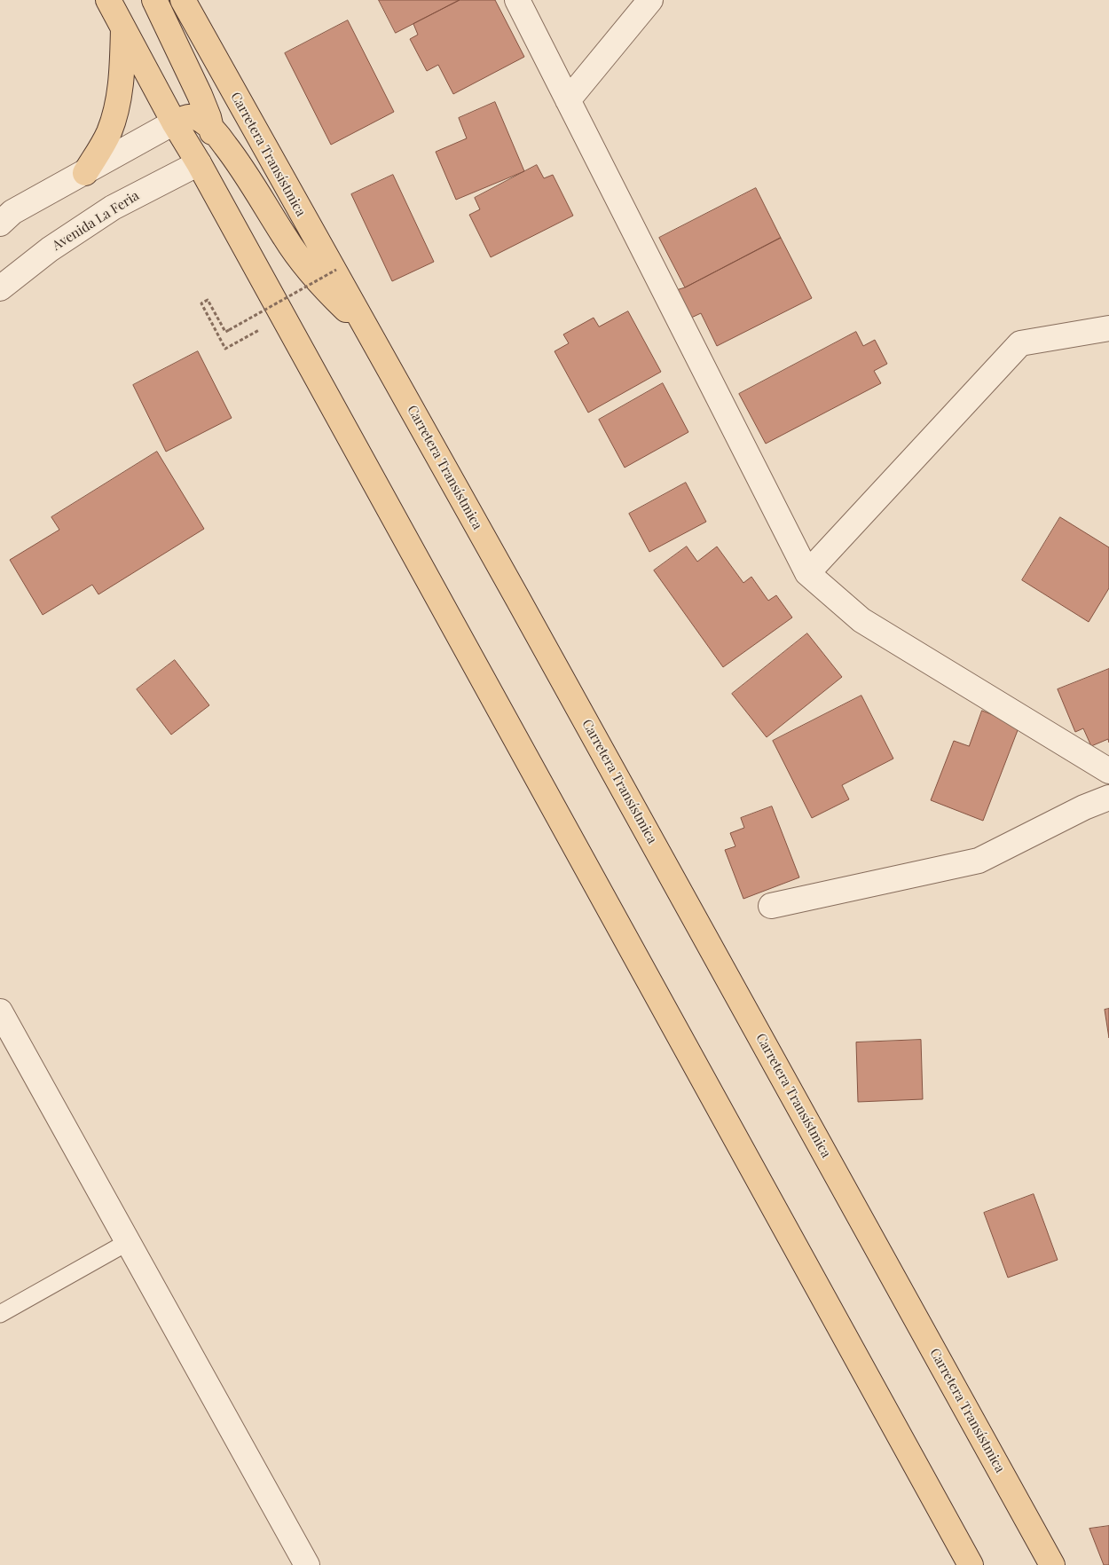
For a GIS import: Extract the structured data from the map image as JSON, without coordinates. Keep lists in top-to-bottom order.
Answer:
{
  "streets": {
    "main road": ["Carretera Transístmica"],
    "street": ["Avenida La Feria"]
  }
}
